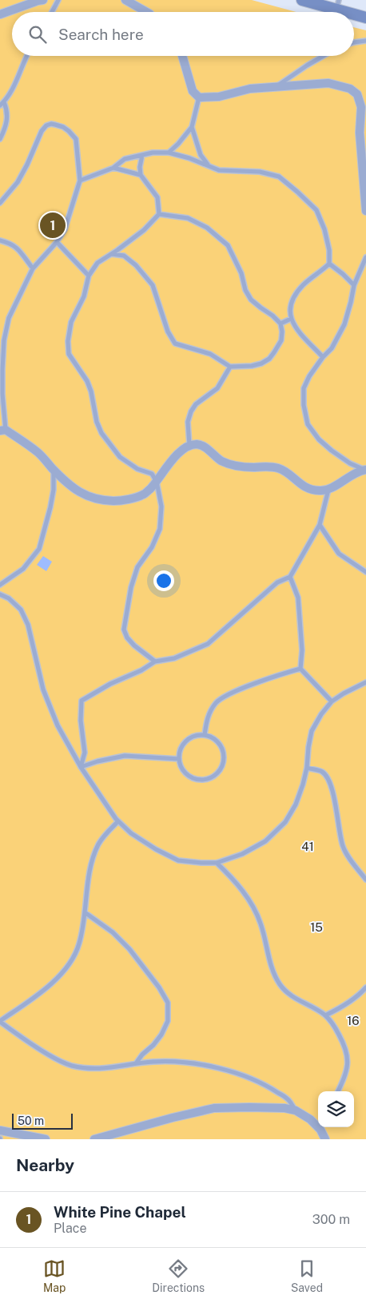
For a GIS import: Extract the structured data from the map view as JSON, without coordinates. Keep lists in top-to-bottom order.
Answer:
{
  "parks": ["41", "15", "16"],
  "scale_bar": "50 m",
  "page": {
    "search": "Search here",
    "pins": "1",
    "scale": "50 m",
    "heading": "Nearby",
    "list": [
      {
        "mark": "1",
        "name": "White Pine Chapel",
        "note": "Place",
        "value": "300 m"
      }
    ],
    "nav": ["Map", "Directions", "Saved"]
  }
}
